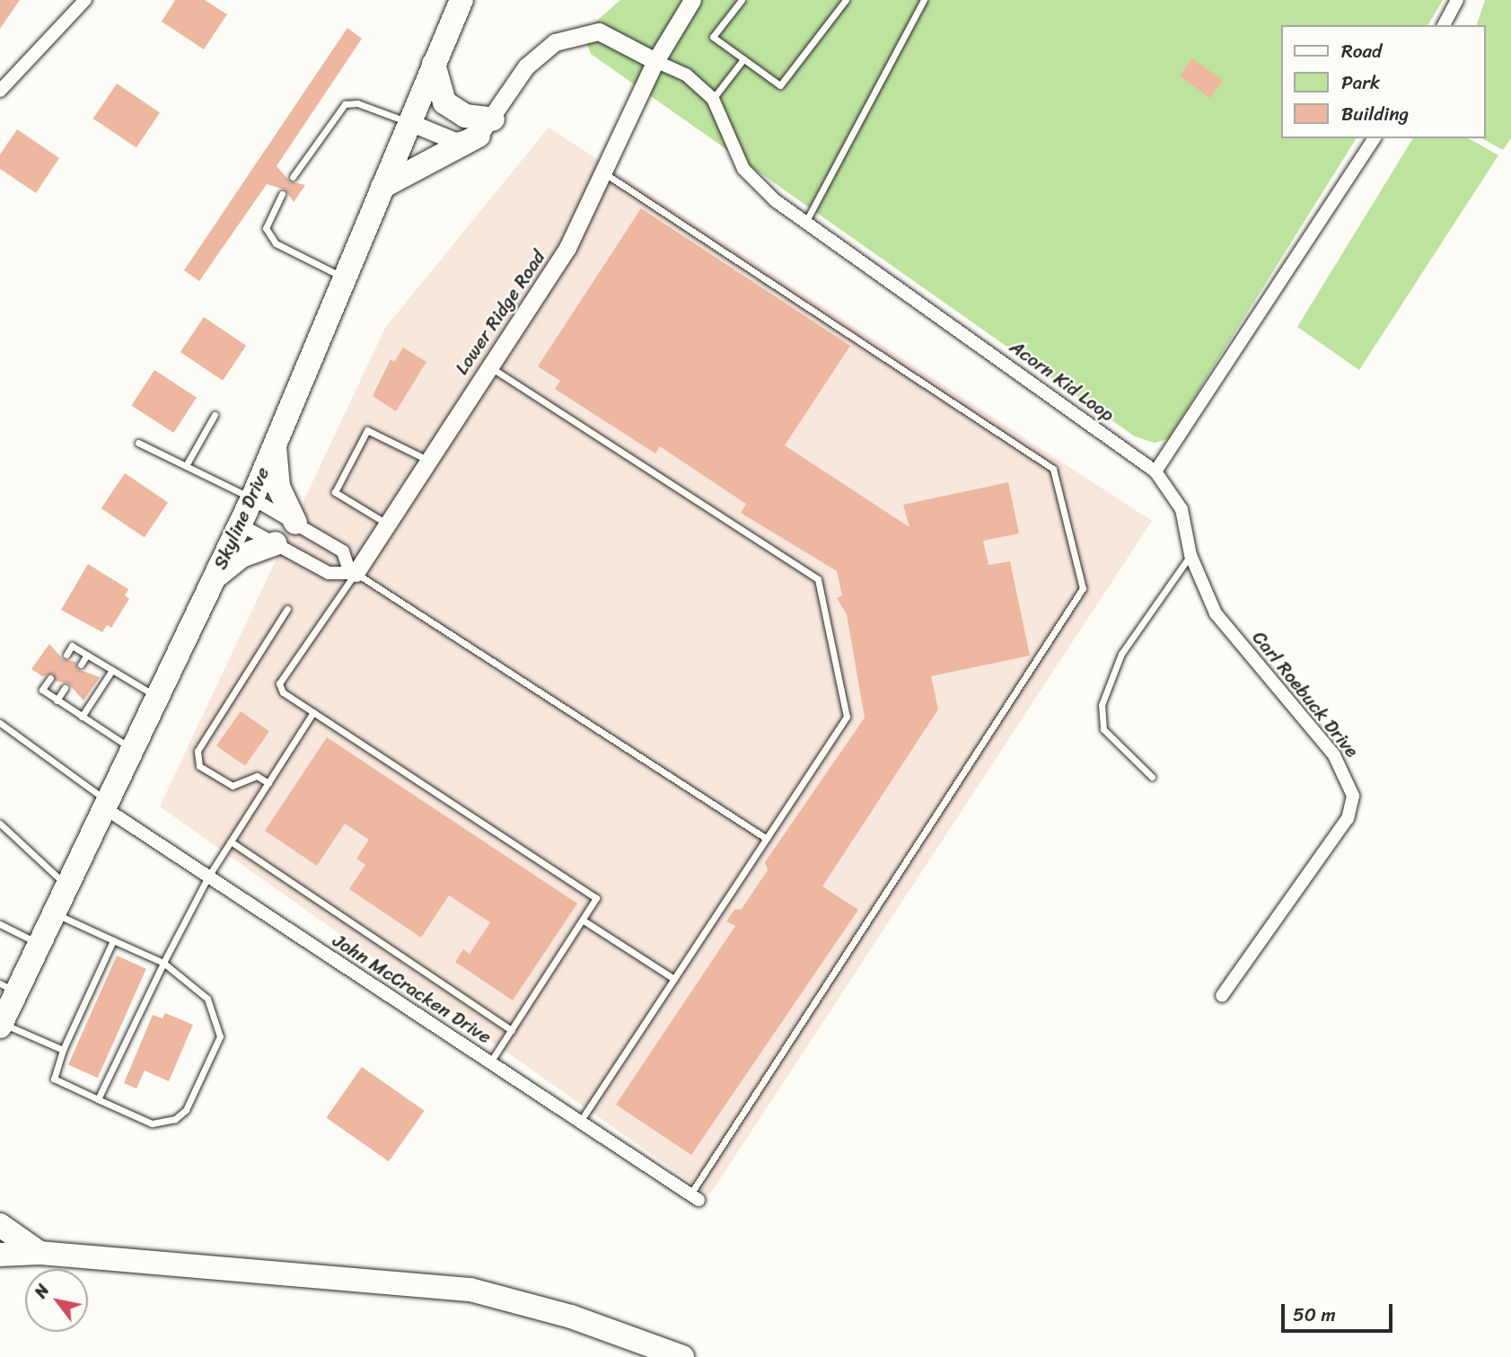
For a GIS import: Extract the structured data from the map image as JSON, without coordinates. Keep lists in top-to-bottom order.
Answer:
{
  "streets": {
    "highway": ["Skyline Drive"],
    "street": [
      "Lower Ridge Road",
      "Acorn Kid Loop",
      "Carl Roebuck Drive",
      "John McCracken Drive"
    ]
  },
  "crossings": [
    ["Lower Ridge Road", "Acorn Kid Loop"],
    ["Acorn Kid Loop", "Carl Roebuck Drive"],
    ["Skyline Drive", "John McCracken Drive"]
  ],
  "legend": ["Road", "Park", "Building"],
  "scale_bar": "50 m",
  "north": "top left"
}
